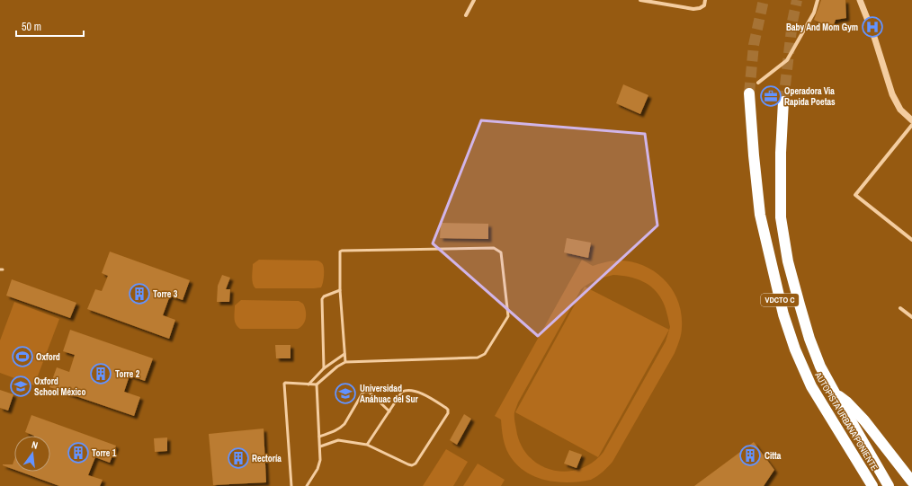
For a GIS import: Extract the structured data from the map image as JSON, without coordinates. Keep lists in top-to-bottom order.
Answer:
{
  "streets": {
    "highway": ["VDCTO C", "AUTOPISTA URBANA PONIENTE"]
  },
  "places": {
    "hospital": ["Baby And Mom Gym"],
    "office": ["Operadora Via Rapida Poetas"],
    "building": [
      "Torre 3",
      "Torre 2",
      "Torre 1",
      "Citta",
      "Rectoría"
    ],
    "sports": ["Oxford"],
    "school or university": ["Oxford School México", "Universidad Anáhuac del Sur"]
  },
  "scale_bar": "50 m",
  "north": "top"
}
